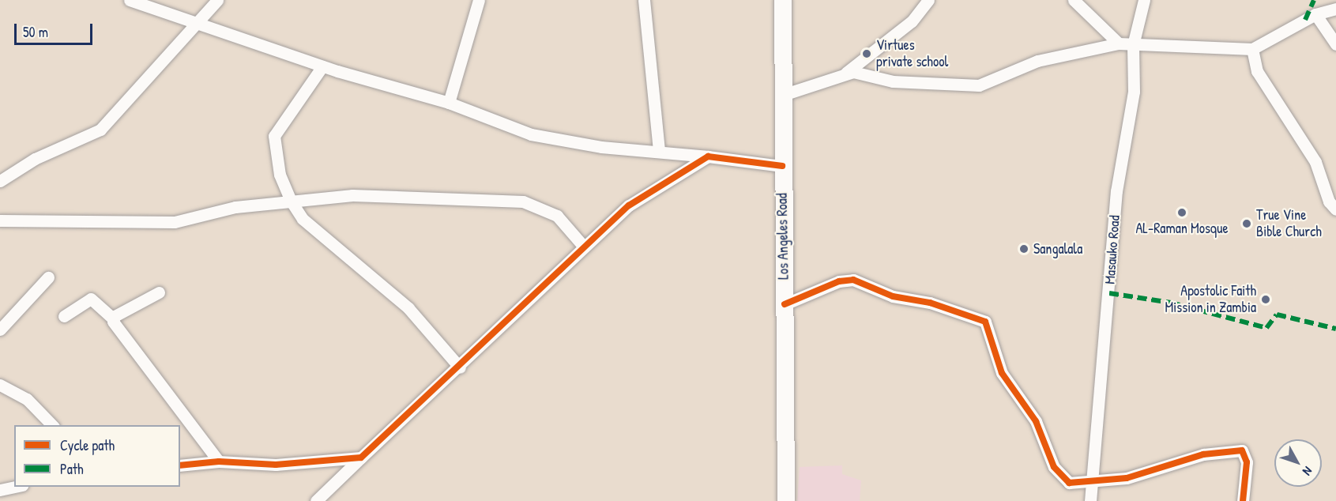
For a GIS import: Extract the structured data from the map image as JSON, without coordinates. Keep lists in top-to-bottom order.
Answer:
{
  "streets": {
    "main road": ["Los Angeles Road"],
    "street": ["Masauko Road"]
  },
  "places": [
    "Virtues private school",
    "AL-Raman Mosque",
    "True Vine Bible Church",
    "Sangalala",
    "Apostolic Faith Mission in Zambia"
  ],
  "legend": ["Cycle path", "Path"],
  "scale_bar": "50 m",
  "north": "bottom right"
}
